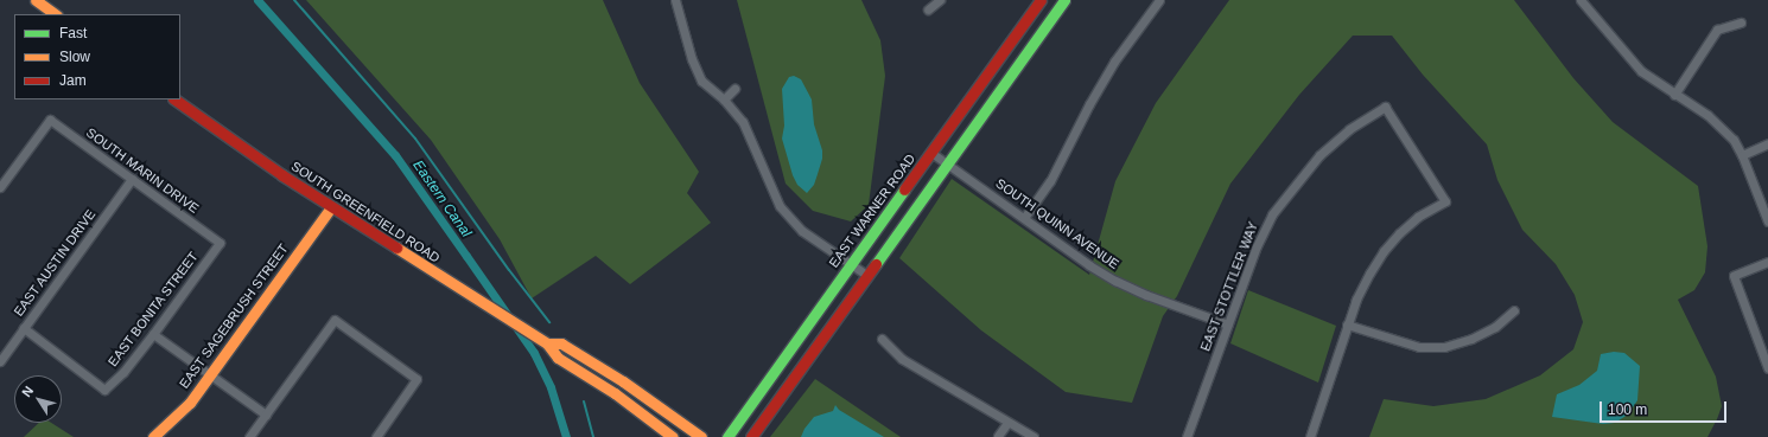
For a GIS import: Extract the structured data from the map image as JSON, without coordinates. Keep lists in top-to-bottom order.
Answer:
{
  "streets": {
    "main road": ["EAST WARNER ROAD", "SOUTH GREENFIELD ROAD", "EAST SAGEBRUSH STREET"],
    "street": [
      "SOUTH MARIN DRIVE",
      "SOUTH QUINN AVENUE",
      "EAST AUSTIN DRIVE",
      "EAST STOTTLER WAY",
      "EAST BONITA STREET"
    ]
  },
  "crossings": [
    ["SOUTH MARIN DRIVE", "EAST AUSTIN DRIVE"],
    ["SOUTH MARIN DRIVE", "EAST BONITA STREET"],
    ["EAST WARNER ROAD", "SOUTH QUINN AVENUE"],
    ["SOUTH GREENFIELD ROAD", "EAST SAGEBRUSH STREET"],
    ["SOUTH QUINN AVENUE", "EAST STOTTLER WAY"],
    ["EAST AUSTIN DRIVE", "EAST BONITA STREET"]
  ],
  "water": ["Eastern Canal"],
  "legend": ["Fast", "Slow", "Jam"],
  "scale_bar": "100 m",
  "north": "top left"
}
